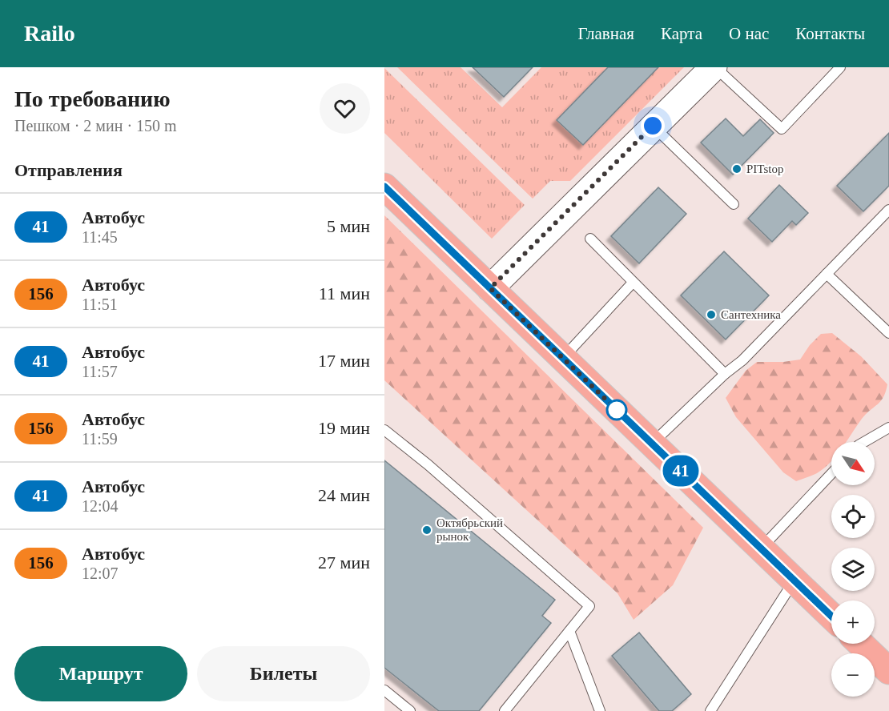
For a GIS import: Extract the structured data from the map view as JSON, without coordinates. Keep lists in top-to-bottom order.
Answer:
{
  "places": ["PITstop", "Сантехника", "Октябрьский рынок"],
  "lines": ["bus line 41"],
  "north": "bottom right",
  "page": {
    "header": "Railo",
    "nav": [
      "Главная",
      "Карта",
      "О нас",
      "Контакты"
    ],
    "heading": [
      ["По требованию", "Пешком · 2 мин · 150 m"],
      "Отправления"
    ],
    "on_map": "41",
    "list": [
      {
        "mark": "41",
        "name": "Автобус",
        "note": "11:45",
        "value": "5 мин"
      },
      {
        "mark": "156",
        "name": "Автобус",
        "note": "11:51",
        "value": "11 мин"
      },
      {
        "mark": "41",
        "name": "Автобус",
        "note": "11:57",
        "value": "17 мин"
      },
      {
        "mark": "156",
        "name": "Автобус",
        "note": "11:59",
        "value": "19 мин"
      },
      {
        "mark": "41",
        "name": "Автобус",
        "note": "12:04",
        "value": "24 мин"
      },
      {
        "mark": "156",
        "name": "Автобус",
        "note": "12:07",
        "value": "27 мин"
      }
    ],
    "map_buttons": ["+", "−"],
    "buttons": ["Маршрут", "Билеты"]
  }
}
